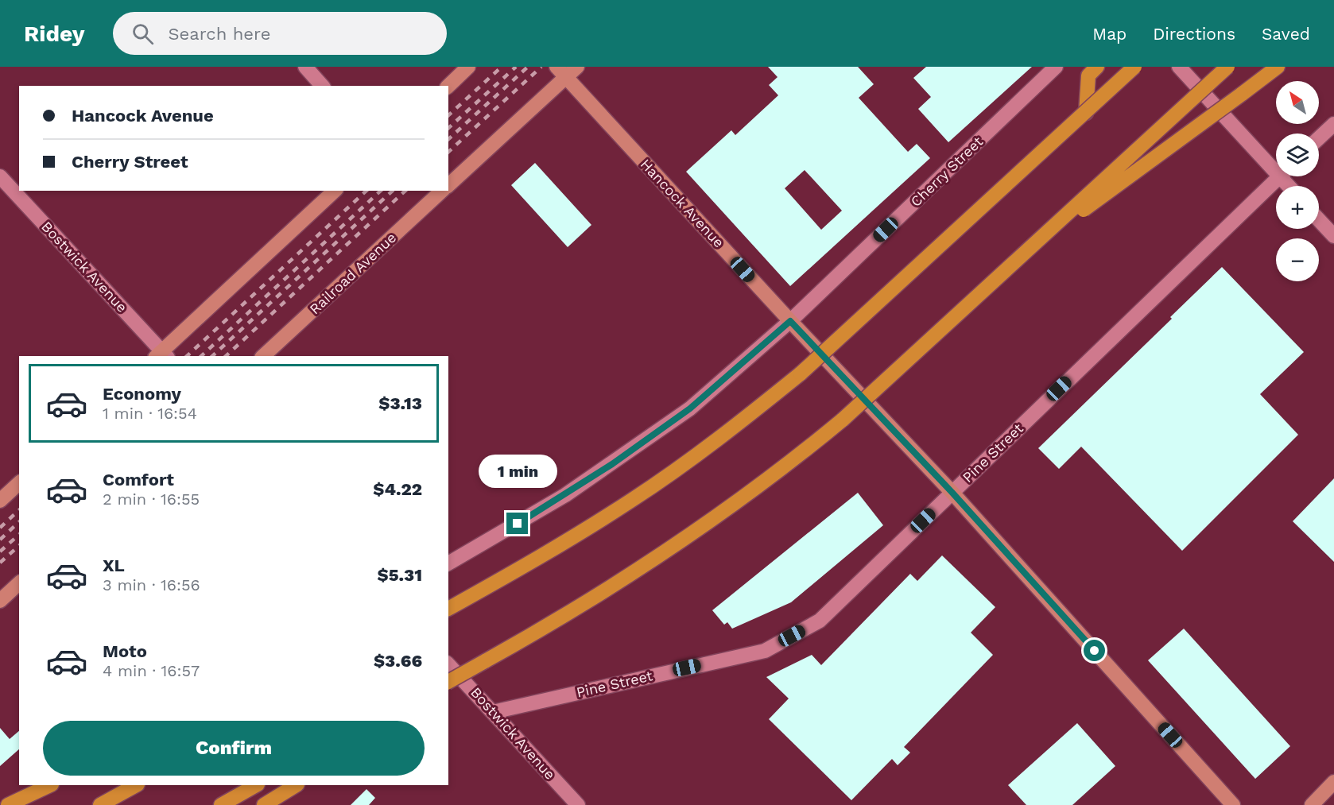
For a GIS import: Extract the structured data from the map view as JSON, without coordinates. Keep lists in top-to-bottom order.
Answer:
{
  "streets": {
    "street": [
      "Cherry Street",
      "Hancock Avenue",
      "Bostwick Avenue",
      "Railroad Avenue",
      "Pine Street"
    ]
  },
  "crossings": [
    ["Cherry Street", "Hancock Avenue"],
    ["Hancock Avenue", "Pine Street"],
    ["Bostwick Avenue", "Pine Street"]
  ],
  "north": "top left",
  "page": {
    "header": "Ridey",
    "search": "Search here",
    "nav": ["Map", "Directions", "Saved"],
    "map_buttons": ["+", "−"],
    "banner": ["Hancock Avenue", "Cherry Street"],
    "list": [
      {
        "name": "Economy",
        "note": "1 min · 16:54",
        "value": "$3.13"
      },
      {
        "name": "Comfort",
        "note": "2 min · 16:55",
        "value": "$4.22"
      },
      {
        "name": "XL",
        "note": "3 min · 16:56",
        "value": "$5.31"
      },
      {
        "name": "Moto",
        "note": "4 min · 16:57",
        "value": "$3.66"
      }
    ],
    "bubble": "1 min",
    "buttons": "Confirm"
  }
}
